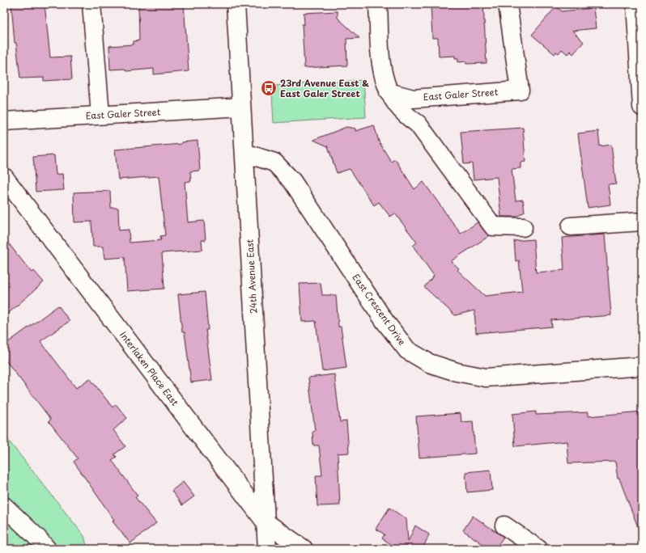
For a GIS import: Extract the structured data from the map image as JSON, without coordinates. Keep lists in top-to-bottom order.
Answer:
{
  "streets": {
    "street": [
      "East Galer Street",
      "24th Avenue East",
      "East Crescent Drive",
      "Interlaken Place East"
    ]
  },
  "crossings": [
    ["East Galer Street", "24th Avenue East"],
    ["24th Avenue East", "East Crescent Drive"],
    ["24th Avenue East", "Interlaken Place East"]
  ],
  "places": {
    "bus stop": ["23rd Avenue East & East Galer Street"]
  }
}
